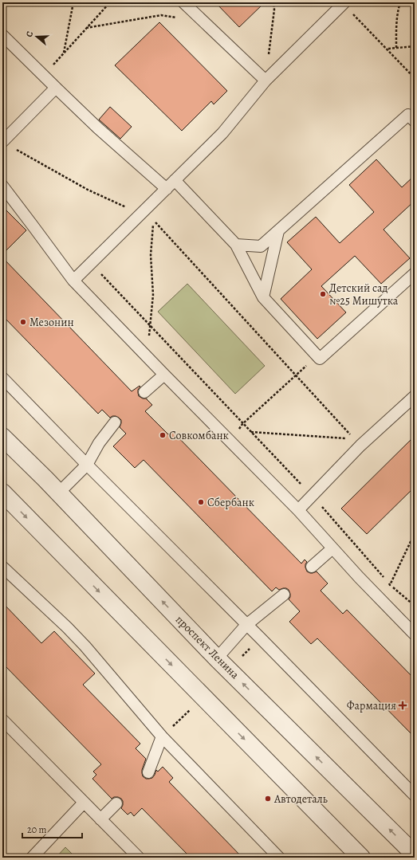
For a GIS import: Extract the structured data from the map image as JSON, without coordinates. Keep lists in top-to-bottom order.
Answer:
{
  "streets": {
    "street": ["проспект Ленина"]
  },
  "places": {
    "other": [
      "Детский сад №25 Мишутка",
      "Мезонин",
      "Совкомбанк",
      "Сбербанк",
      "Автодеталь"
    ],
    "health": ["Фармация"]
  },
  "scale_bar": "20 m",
  "north": "left"
}
